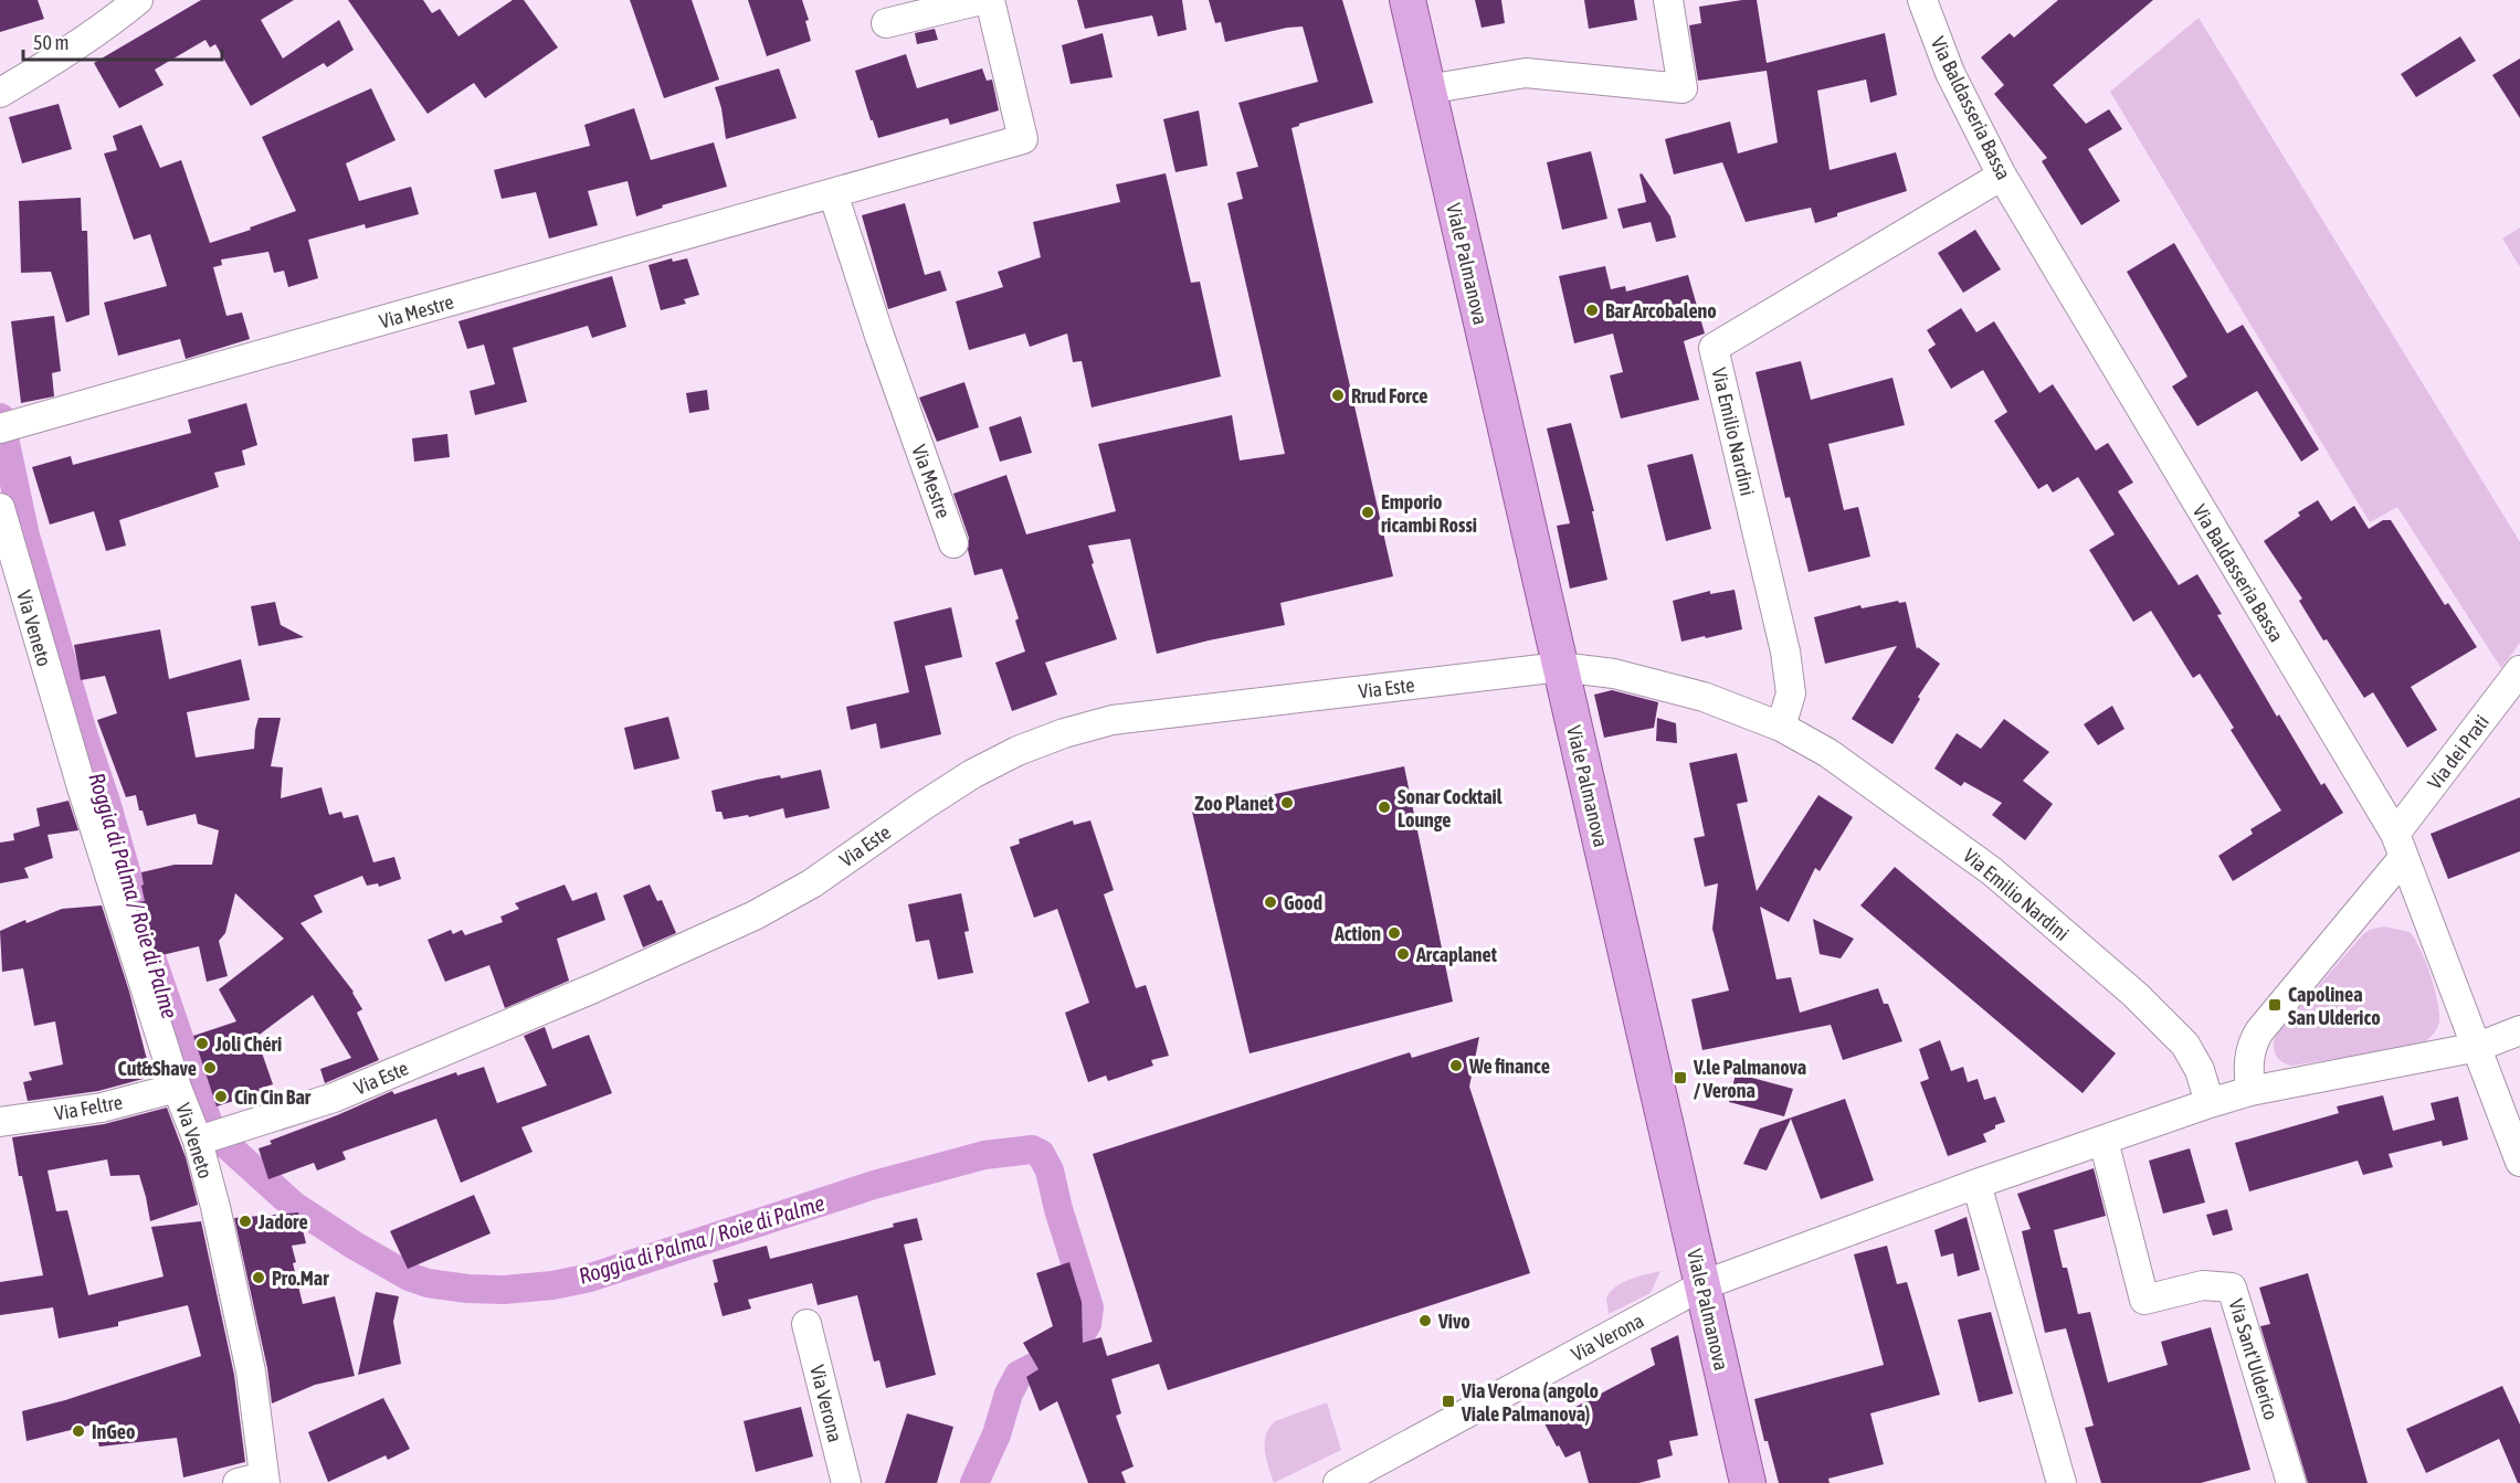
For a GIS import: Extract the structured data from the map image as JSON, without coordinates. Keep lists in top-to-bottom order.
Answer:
{
  "streets": {
    "main road": ["Viale Palmanova"],
    "street": [
      "Via Baldasseria Bassa",
      "Via Mestre",
      "Via Emilio Nardini",
      "Via Veneto",
      "Via Este",
      "Via dei Prati",
      "Via Feltre",
      "Via Verona",
      "Via Sant'Ulderico"
    ]
  },
  "crossings": [
    ["Via Baldasseria Bassa", "Via Emilio Nardini"],
    ["Via Baldasseria Bassa", "Via dei Prati"],
    ["Viale Palmanova", "Via Emilio Nardini"],
    ["Viale Palmanova", "Via Este"],
    ["Viale Palmanova", "Via Verona"],
    ["Via Emilio Nardini", "Via Este"],
    ["Via Veneto", "Via Este"],
    ["Via Veneto", "Via Feltre"]
  ],
  "water": ["Roggia di Palma / Roie di Palme"],
  "places": {
    "other": [
      "Bar Arcobaleno",
      "Rrud Force",
      "Emporio ricambi Rossi",
      "Zoo Planet",
      "Sonar Cocktail Lounge",
      "Good",
      "Action",
      "Arcaplanet",
      "Joli Chéri",
      "We finance",
      "Cut&Shave",
      "Cin Cin Bar",
      "Jadore",
      "Pro.Mar",
      "Vivo",
      "InGeo"
    ],
    "transit": ["Capolinea San Ulderico", "V.le Palmanova / Verona", "Via Verona (angolo Viale Palmanova)"]
  },
  "scale_bar": "50 m"
}
